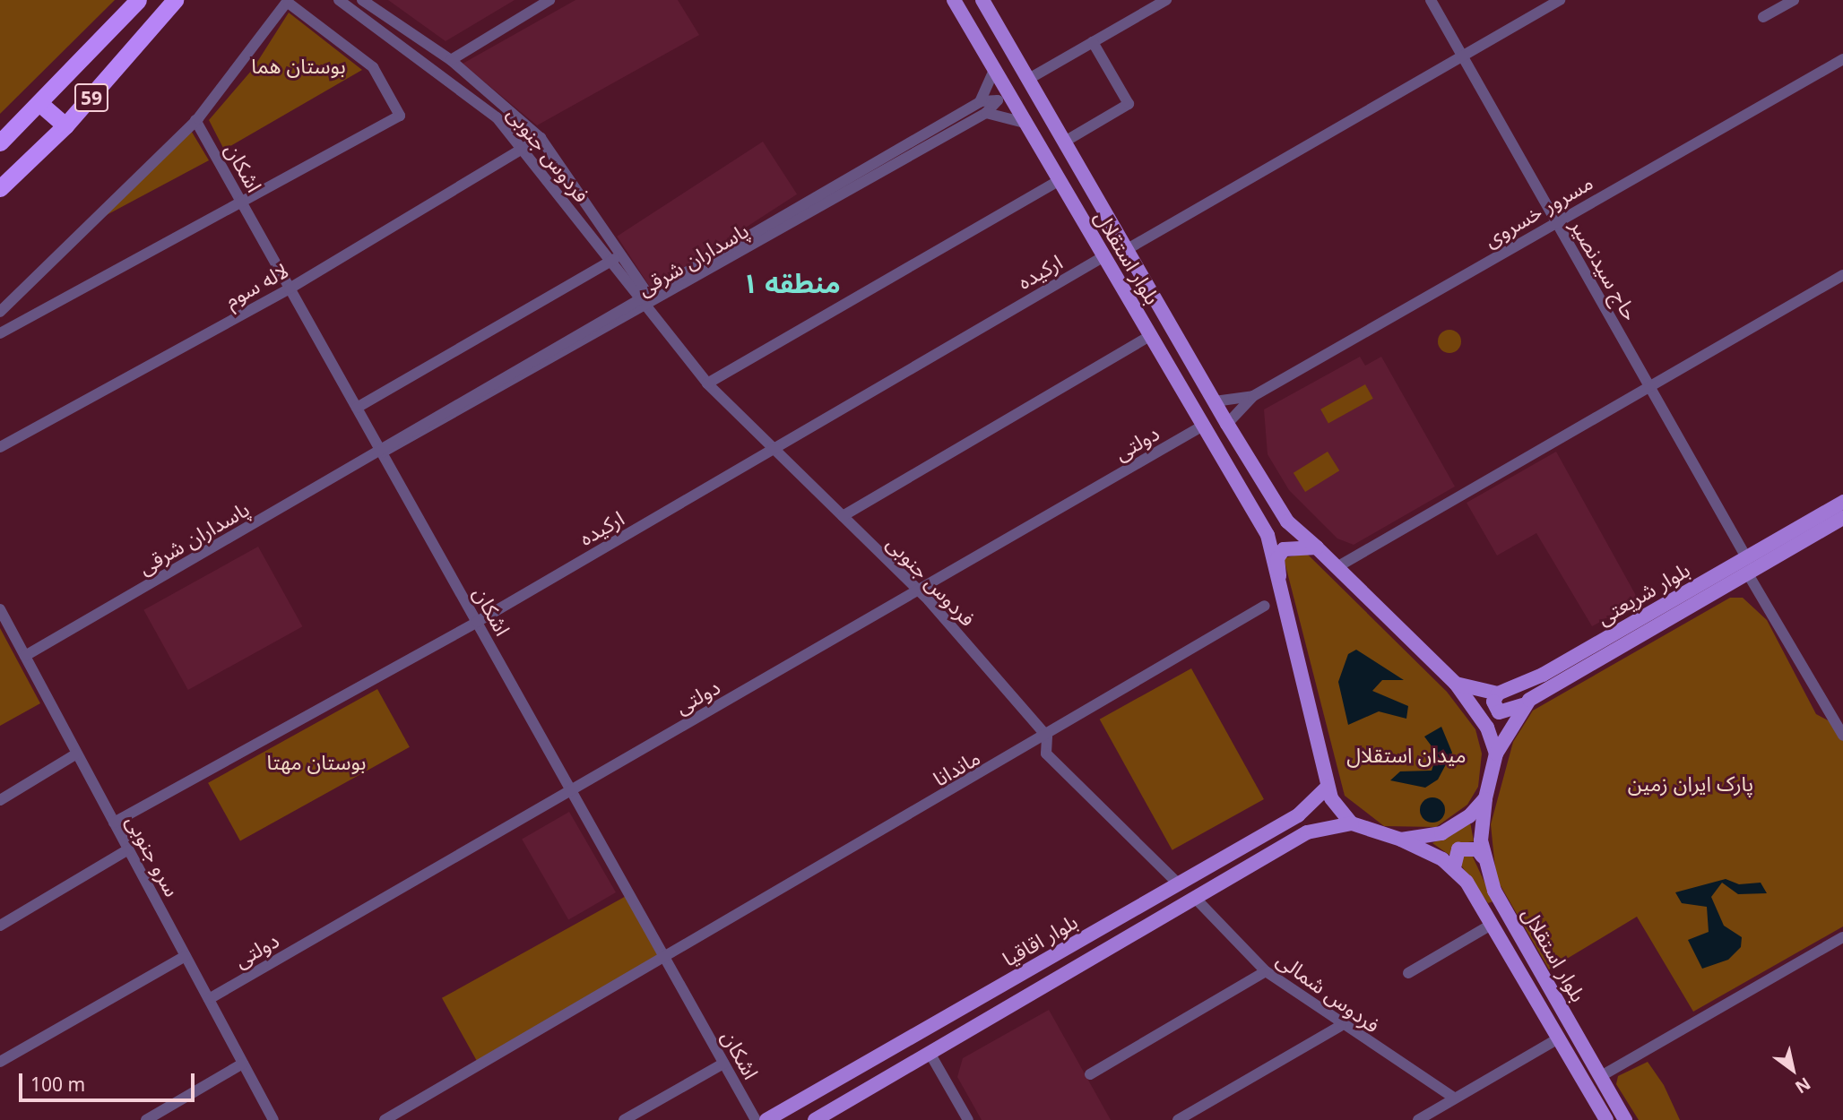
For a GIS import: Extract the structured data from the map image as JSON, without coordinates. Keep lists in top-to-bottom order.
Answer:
{
  "streets": {
    "highway": ["59"],
    "main road": ["بلوار استقلال", "بلوار شریعتی", "بلوار اقاقیا"],
    "street": [
      "فردوس جنوبی",
      "اشکان",
      "مسرور خسروی",
      "پاسداران شرقی",
      "حاج سیدنصیر",
      "ارکیده",
      "لاله سوم",
      "دولتی",
      "ماندانا",
      "سرو جنوبی",
      "فردوس شمالی"
    ]
  },
  "crossings": [
    ["فردوس جنوبی", "پاسداران شرقی"],
    ["فردوس جنوبی", "ارکیده"],
    ["فردوس جنوبی", "لاله سوم"],
    ["فردوس جنوبی", "دولتی"],
    ["فردوس جنوبی", "ماندانا"],
    ["فردوس جنوبی", "بلوار اقاقیا"],
    ["اشکان", "پاسداران شرقی"],
    ["اشکان", "ارکیده"],
    ["اشکان", "لاله سوم"],
    ["اشکان", "دولتی"],
    ["اشکان", "ماندانا"],
    ["مسرور خسروی", "حاج سیدنصیر"],
    ["بلوار استقلال", "ارکیده"],
    ["بلوار استقلال", "دولتی"],
    ["پاسداران شرقی", "سرو جنوبی"],
    ["حاج سیدنصیر", "بلوار شریعتی"],
    ["ارکیده", "سرو جنوبی"],
    ["دولتی", "سرو جنوبی"],
    ["بلوار اقاقیا", "فردوس شمالی"]
  ],
  "districts": ["منطقه ۱"],
  "parks": [
    "بوستان هما",
    "میدان استقلال",
    "بوستان مهتا",
    "پارک ایران زمین"
  ],
  "scale_bar": "100 m",
  "north": "bottom right"
}
